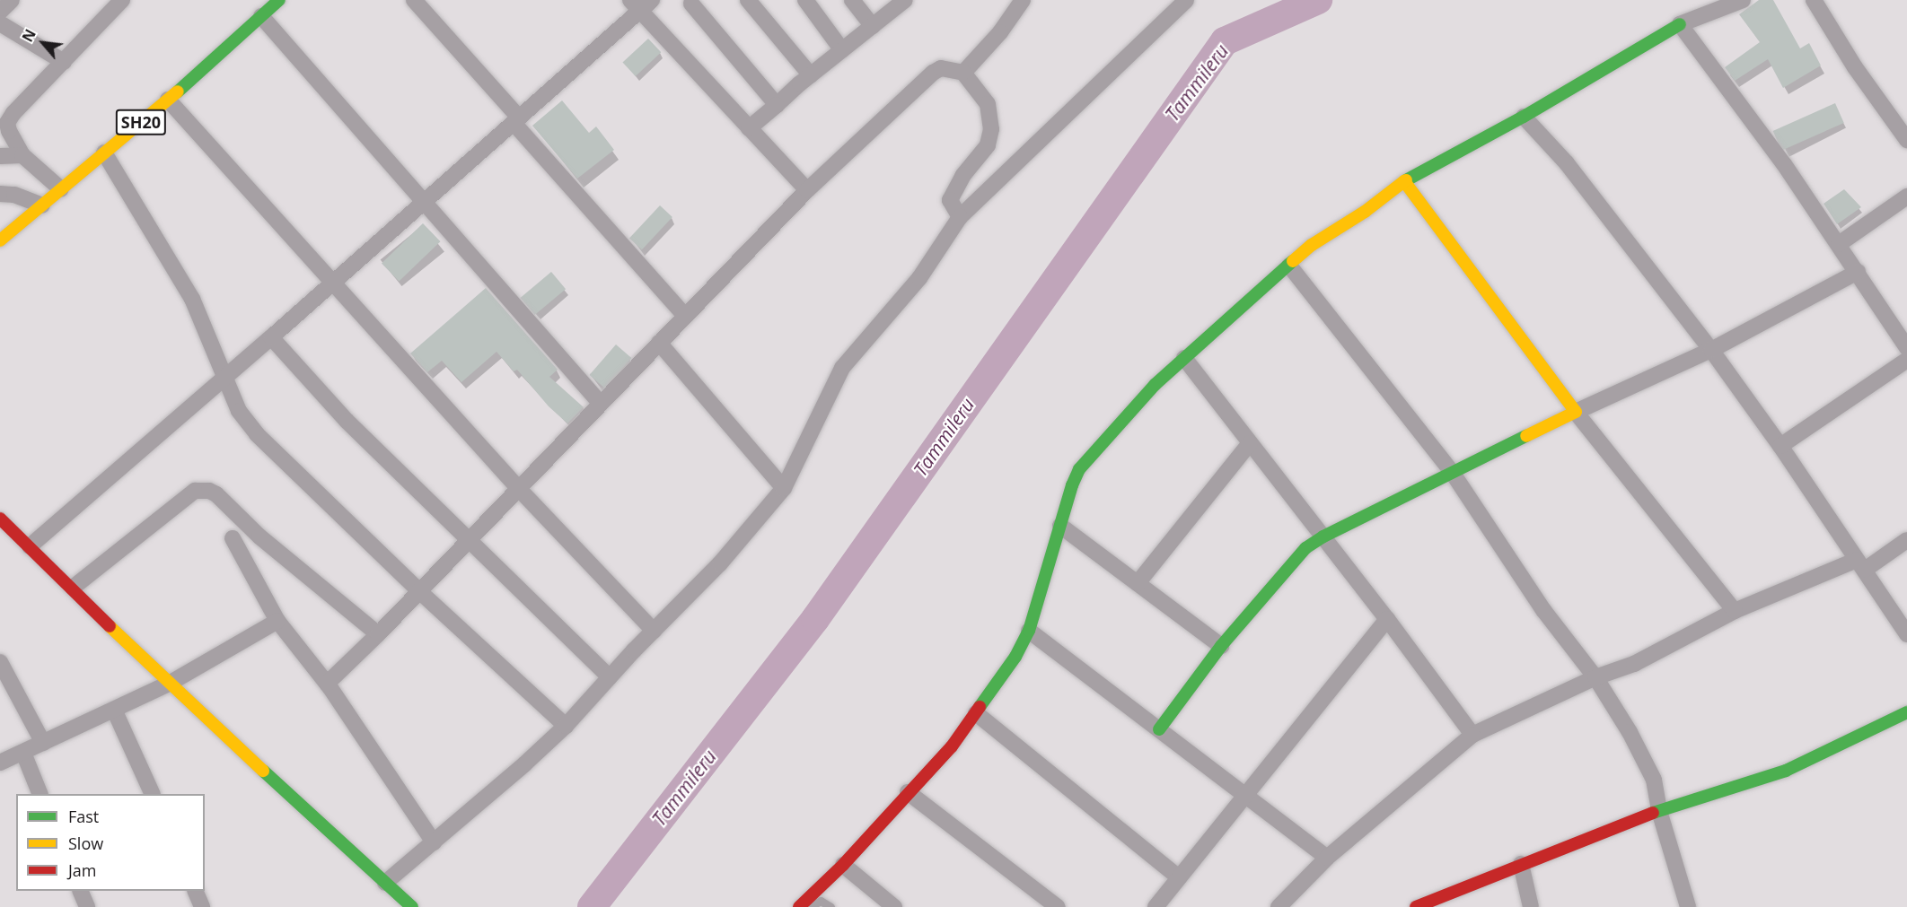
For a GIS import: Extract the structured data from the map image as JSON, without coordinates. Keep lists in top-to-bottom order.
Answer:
{
  "streets": {
    "street": ["SH20"]
  },
  "water": ["Tammileru"],
  "legend": ["Fast", "Slow", "Jam"],
  "north": "top left"
}
